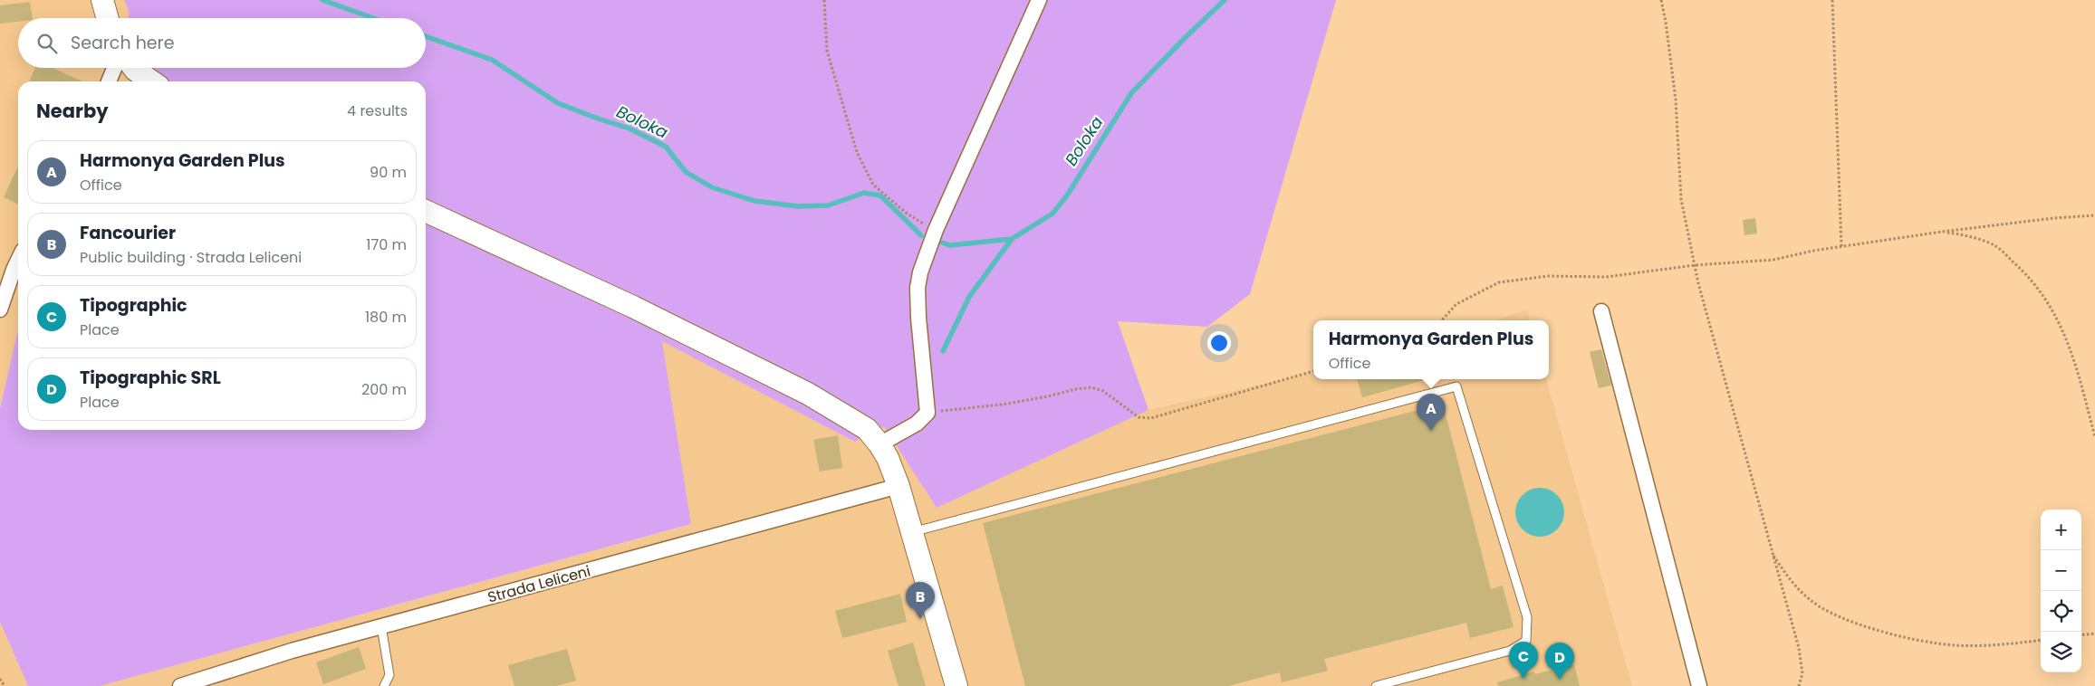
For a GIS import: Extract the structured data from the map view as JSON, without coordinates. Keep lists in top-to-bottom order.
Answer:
{
  "streets": {
    "street": ["Strada Leliceni"]
  },
  "water": ["Boloka"],
  "page": {
    "search": "Search here",
    "heading": ["Nearby", "4 results"],
    "list": [
      {
        "mark": "A",
        "name": "Harmonya Garden Plus",
        "note": "Office",
        "value": "90 m"
      },
      {
        "mark": "B",
        "name": "Fancourier",
        "note": "Public building · Strada Leliceni",
        "value": "170 m"
      },
      {
        "mark": "C",
        "name": "Tipographic",
        "note": "Place",
        "value": "180 m"
      },
      {
        "mark": "D",
        "name": "Tipographic SRL",
        "note": "Place",
        "value": "200 m"
      }
    ],
    "popup": ["Harmonya Garden Plus", "Office"],
    "pins": [
      "A",
      "B",
      "C",
      "D"
    ],
    "map_buttons": ["+", "−"]
  }
}
